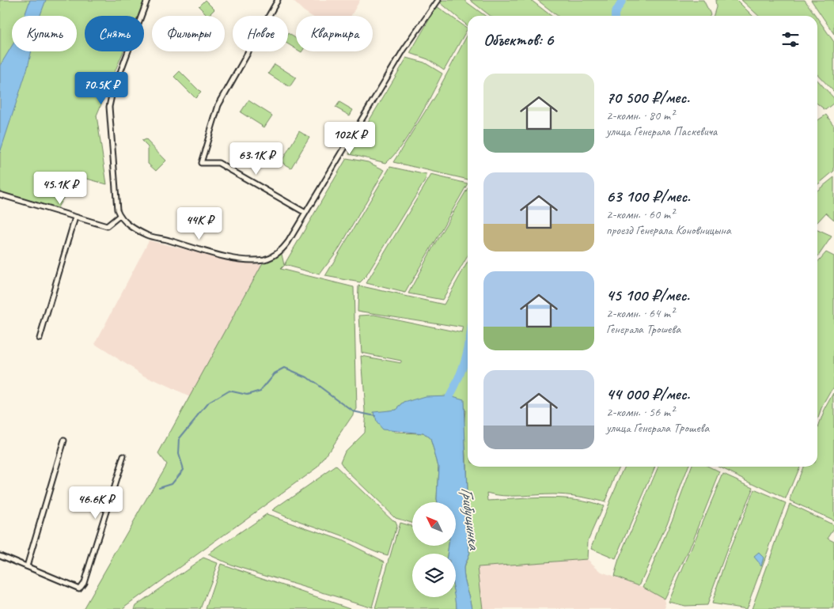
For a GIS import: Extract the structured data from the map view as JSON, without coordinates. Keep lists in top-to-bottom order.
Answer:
{
  "water": ["Грибущинка"],
  "north": "top left",
  "page": {
    "chip": [
      "Купить",
      "Снять",
      "Фильтры",
      "Новое",
      "Квартира"
    ],
    "heading": "Объектов: 6",
    "list": [
      {
        "name": "70 500 ₽/мес.",
        "note": "2-комн. · 80 m² · улица Генерала Паскевича"
      },
      {
        "name": "63 100 ₽/мес.",
        "note": "2-комн. · 60 m² · проезд Генерала Коновницына"
      },
      {
        "name": "45 100 ₽/мес.",
        "note": "2-комн. · 64 m² · Генерала Трошева"
      },
      {
        "name": "44 000 ₽/мес.",
        "note": "2-комн. · 56 m² · улица Генерала Трошева"
      }
    ],
    "price": [
      "70.5K ₽",
      "102K ₽",
      "63.1K ₽",
      "45.1K ₽",
      "44K ₽",
      "46.6K ₽"
    ]
  }
}
